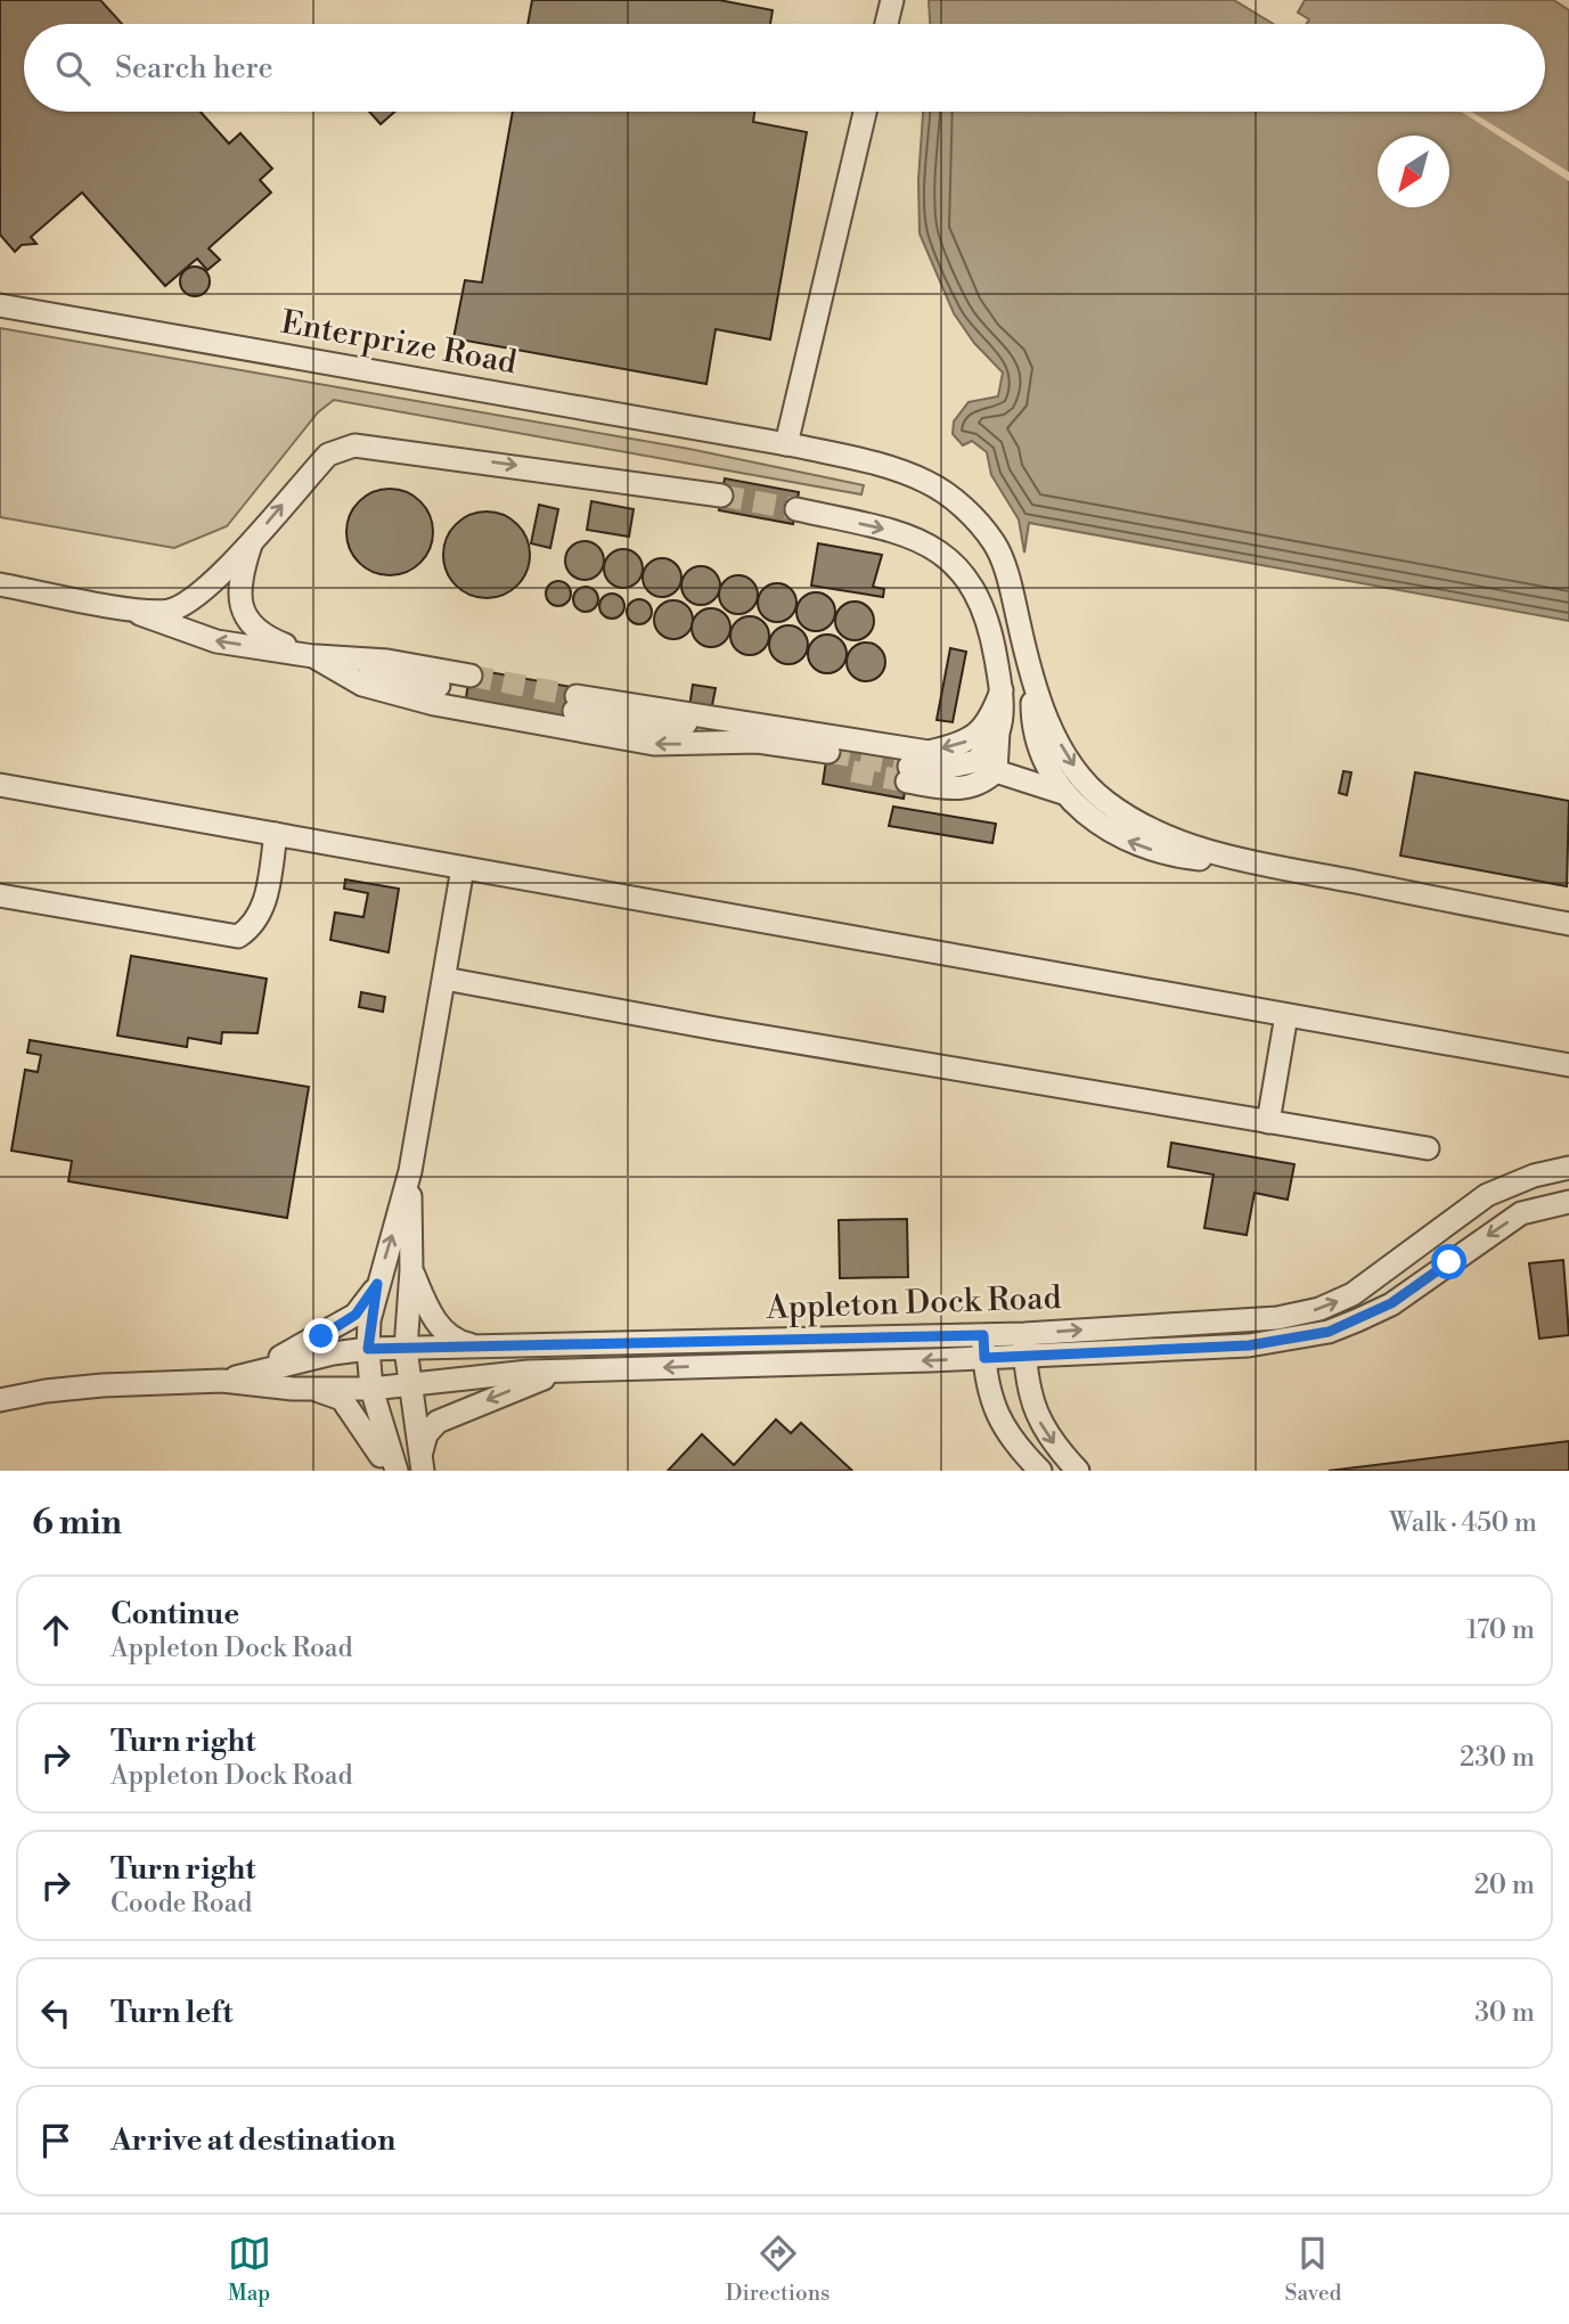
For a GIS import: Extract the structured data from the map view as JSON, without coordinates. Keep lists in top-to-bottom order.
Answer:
{
  "streets": {
    "street": ["Enterprize Road", "Appleton Dock Road"]
  },
  "north": "bottom left",
  "page": {
    "search": "Search here",
    "heading": ["6 min", "Walk · 450 m"],
    "list": [
      ["Continue", "Appleton Dock Road", "170 m"],
      ["Turn right", "Appleton Dock Road", "230 m"],
      ["Turn right", "Coode Road", "20 m"],
      ["Turn left", "30 m"],
      "Arrive at destination"
    ],
    "nav": ["Map", "Directions", "Saved"]
  }
}
